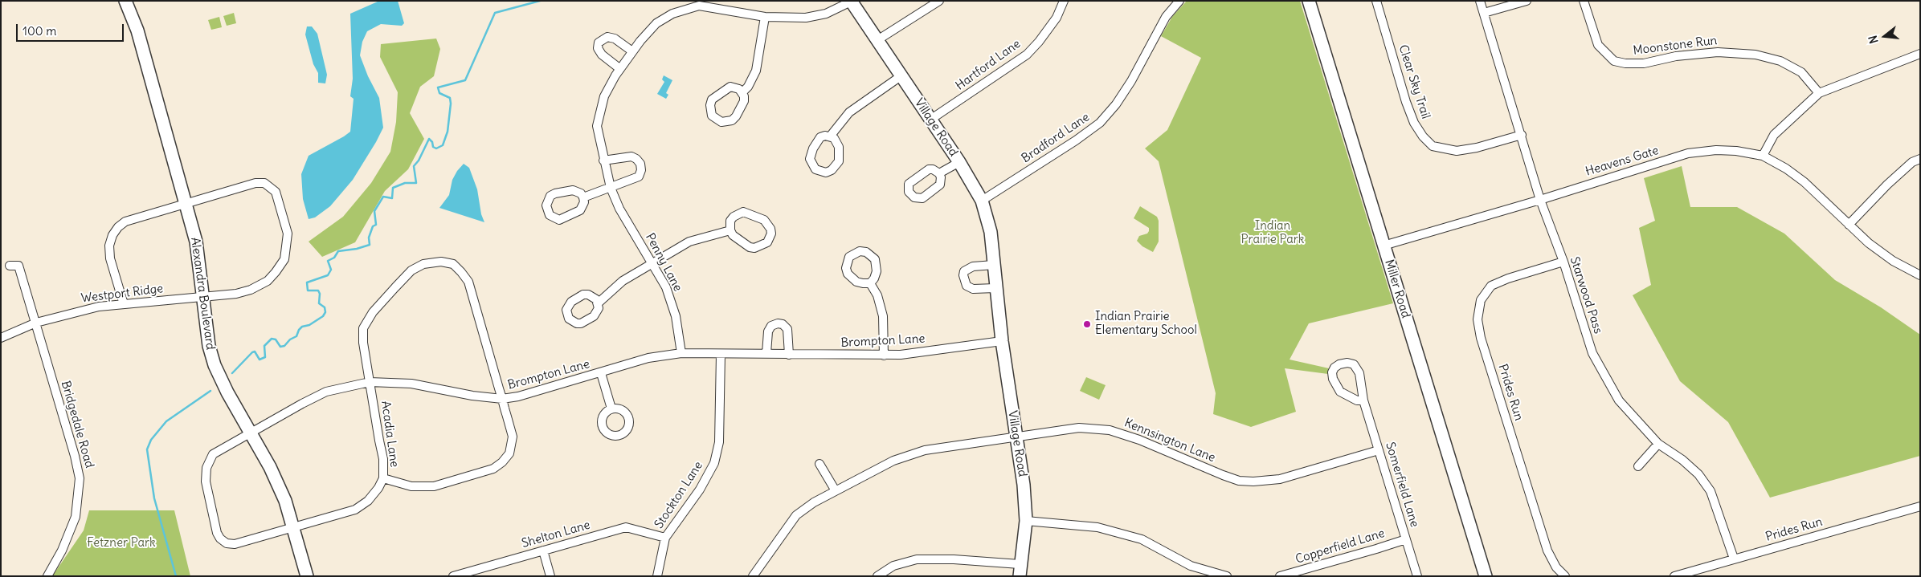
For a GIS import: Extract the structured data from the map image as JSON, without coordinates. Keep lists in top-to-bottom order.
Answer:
{
  "streets": {
    "street": [
      "Moonstone Run",
      "Hartford Lane",
      "Clear Sky Trail",
      "Village Road",
      "Bradford Lane",
      "Heavens Gate",
      "Penny Lane",
      "Miller Road",
      "Westport Ridge",
      "Alexandra Boulevard",
      "Starwood Pass",
      "Brompton Lane",
      "Prides Run",
      "Bridgedale Road",
      "Acadia Lane",
      "Kennsington Lane",
      "Somerfield Lane",
      "Stockton Lane",
      "Shelton Lane",
      "Copperfield Lane"
    ]
  },
  "crossings": [
    ["Hartford Lane", "Village Road"],
    ["Clear Sky Trail", "Starwood Pass"],
    ["Village Road", "Bradford Lane"],
    ["Village Road", "Penny Lane"],
    ["Village Road", "Brompton Lane"],
    ["Village Road", "Kennsington Lane"],
    ["Heavens Gate", "Miller Road"],
    ["Heavens Gate", "Starwood Pass"],
    ["Penny Lane", "Brompton Lane"],
    ["Westport Ridge", "Alexandra Boulevard"],
    ["Westport Ridge", "Bridgedale Road"],
    ["Alexandra Boulevard", "Brompton Lane"],
    ["Alexandra Boulevard", "Acadia Lane"],
    ["Starwood Pass", "Prides Run"],
    ["Brompton Lane", "Acadia Lane"],
    ["Brompton Lane", "Stockton Lane"],
    ["Kennsington Lane", "Somerfield Lane"],
    ["Somerfield Lane", "Copperfield Lane"],
    ["Stockton Lane", "Shelton Lane"]
  ],
  "parks": ["Indian Prairie Park", "Fetzner Park"],
  "places": ["Indian Prairie Elementary School"],
  "scale_bar": "100 m",
  "north": "left"
}
